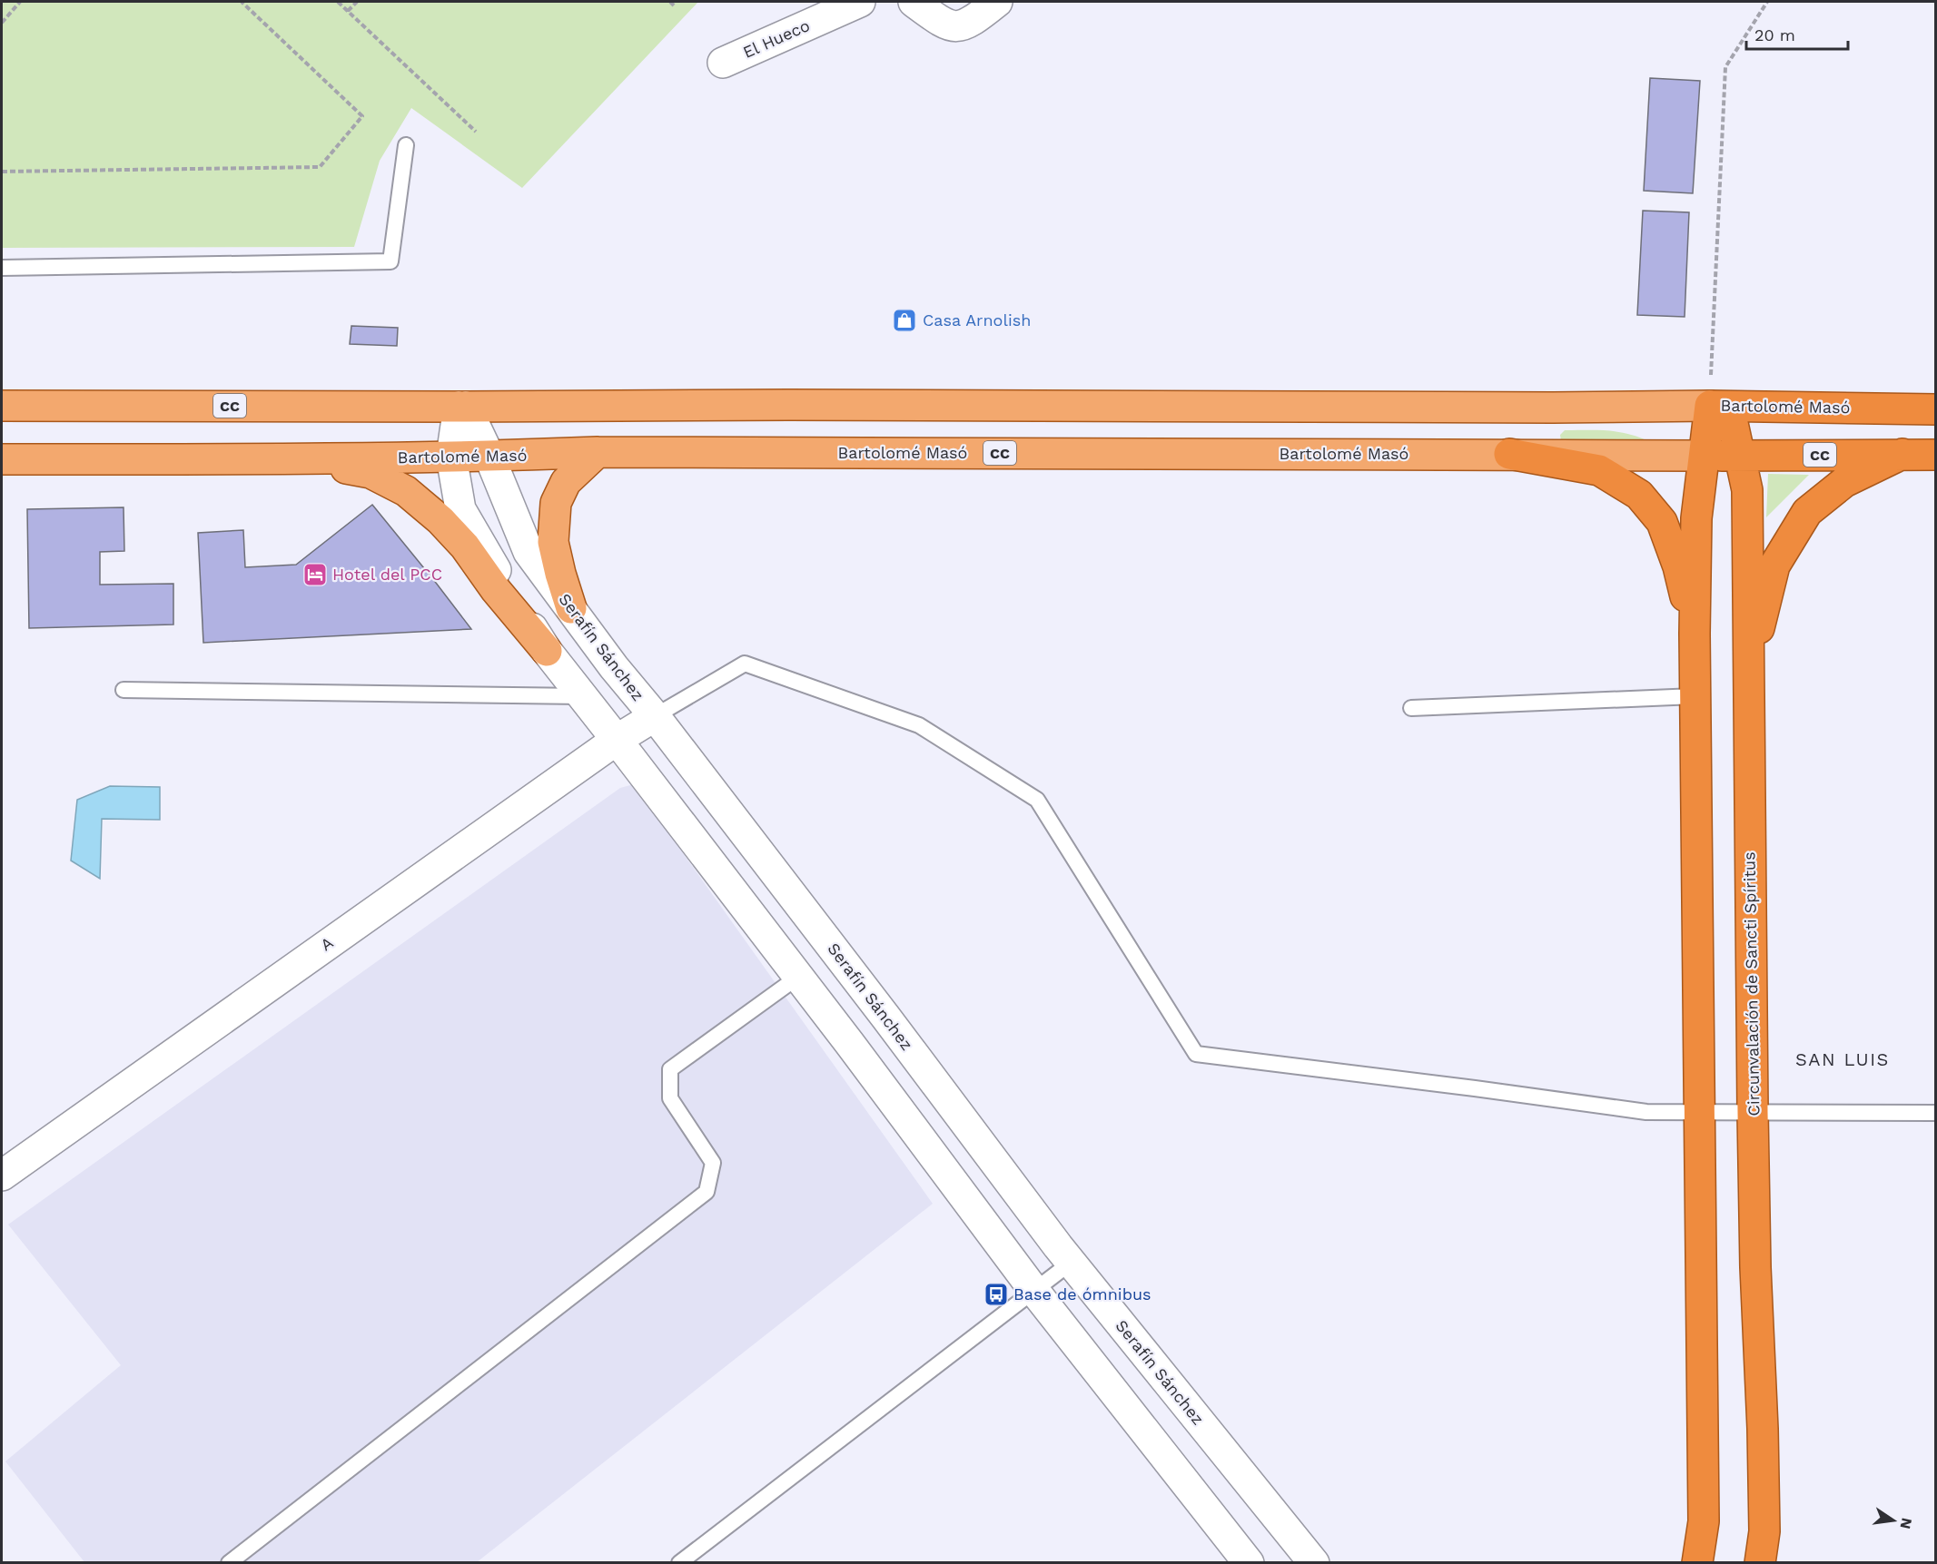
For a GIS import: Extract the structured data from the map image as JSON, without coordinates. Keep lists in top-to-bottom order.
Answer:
{
  "streets": {
    "highway": ["CC", "Bartolomé Masó", "Circunvalación de Sancti Spíritus"],
    "main road": ["El Hueco", "Serafín Sánchez", "A"]
  },
  "crossings": [
    ["Bartolomé Masó", "Serafín Sánchez"],
    ["Bartolomé Masó", "Circunvalación de Sancti Spíritus"],
    ["Serafín Sánchez", "A"]
  ],
  "districts": ["SAN LUIS"],
  "places": {
    "shop": ["Casa Arnolish"],
    "hotel": ["Hotel del PCC"],
    "bus stop": ["Base de ómnibus"]
  },
  "scale_bar": "20 m",
  "north": "right"
}
